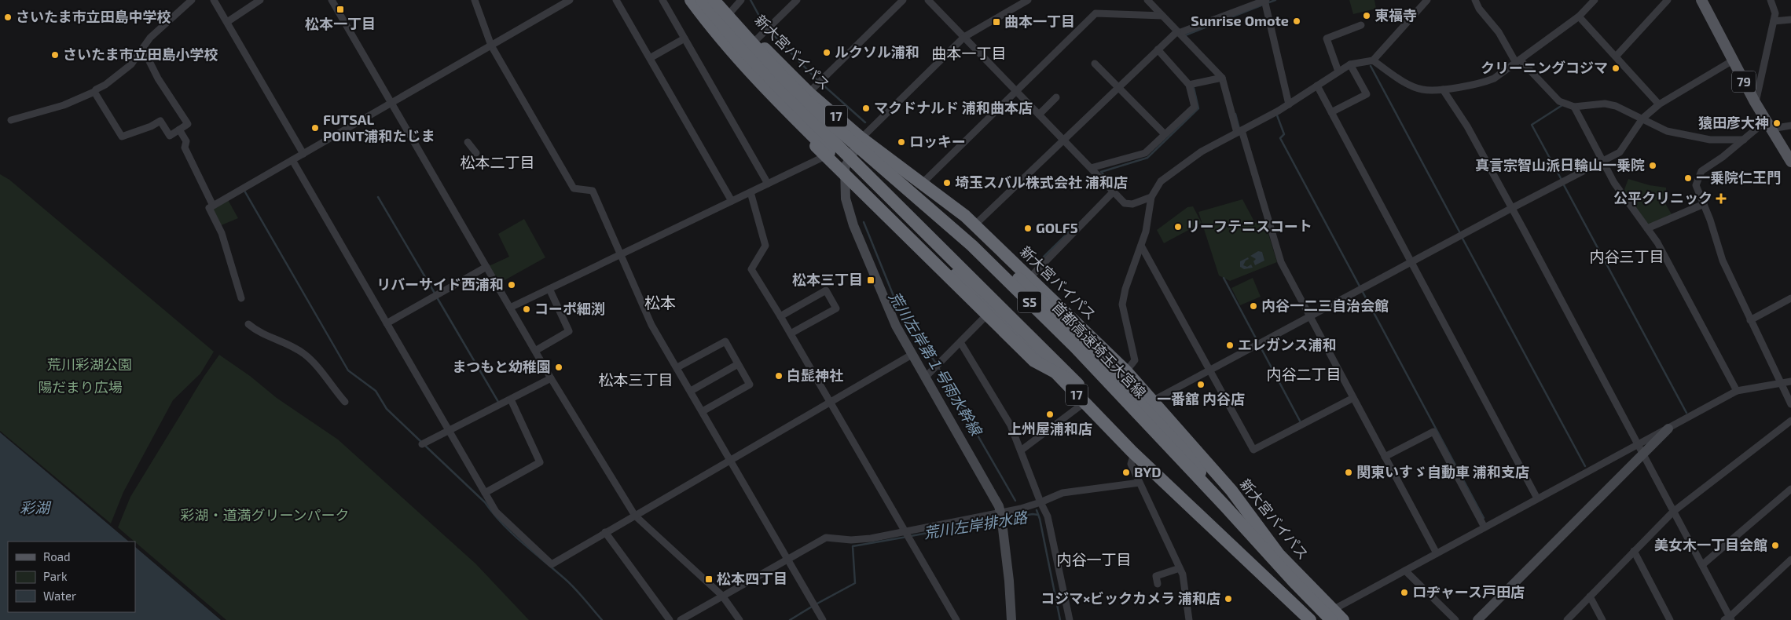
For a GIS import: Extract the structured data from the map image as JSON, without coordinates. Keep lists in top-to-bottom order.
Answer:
{
  "streets": {
    "highway": [
      "新大宮バイパス",
      "17",
      "S5",
      "首都高速埼玉大宮線"
    ],
    "main road": ["79"]
  },
  "crossings": [
    ["新大宮バイパス", "17"],
    ["新大宮バイパス", "首都高速埼玉大宮線"],
    ["17", "S5"],
    ["17", "首都高速埼玉大宮線"]
  ],
  "districts": [
    "曲本一丁目",
    "松本二丁目",
    "内谷三丁目",
    "松本",
    "内谷二丁目",
    "松本三丁目",
    "内谷一丁目"
  ],
  "water": ["荒川左岸第１号雨水幹線", "彩湖", "荒川左岸排水路"],
  "parks": ["荒川彩湖公園", "陽だまり広場", "彩湖・道満グリーンパーク"],
  "places": {
    "transit": [
      "松本一丁目",
      "曲本一丁目",
      "松本三丁目",
      "松本四丁目"
    ],
    "other": [
      "東福寺",
      "さいたま市立田島中学校",
      "Sunrise Omote",
      "ルクソル浦和",
      "さいたま市立田島小学校",
      "クリーニングコジマ",
      "マクドナルド 浦和曲本店",
      "猿田彦大神",
      "FUTSAL POINT浦和たじま",
      "ロッキー",
      "真言宗智山派日輪山一乗院",
      "一乗院仁王門",
      "埼玉スバル株式会社 浦和店",
      "リーフテニスコート",
      "GOLF5",
      "リバーサイド西浦和",
      "内谷一二三自治会館",
      "コーポ細渕",
      "エレガンス浦和",
      "まつもと幼稚園",
      "白髭神社",
      "一番舘 内谷店",
      "上州屋浦和店",
      "BYD",
      "関東いすゞ自動車 浦和支店",
      "美女木一丁目会館",
      "ロヂャース戸田店",
      "コジマ×ビックカメラ 浦和店"
    ],
    "health": ["公平クリニック"]
  },
  "legend": ["Road", "Park", "Water"]
}
